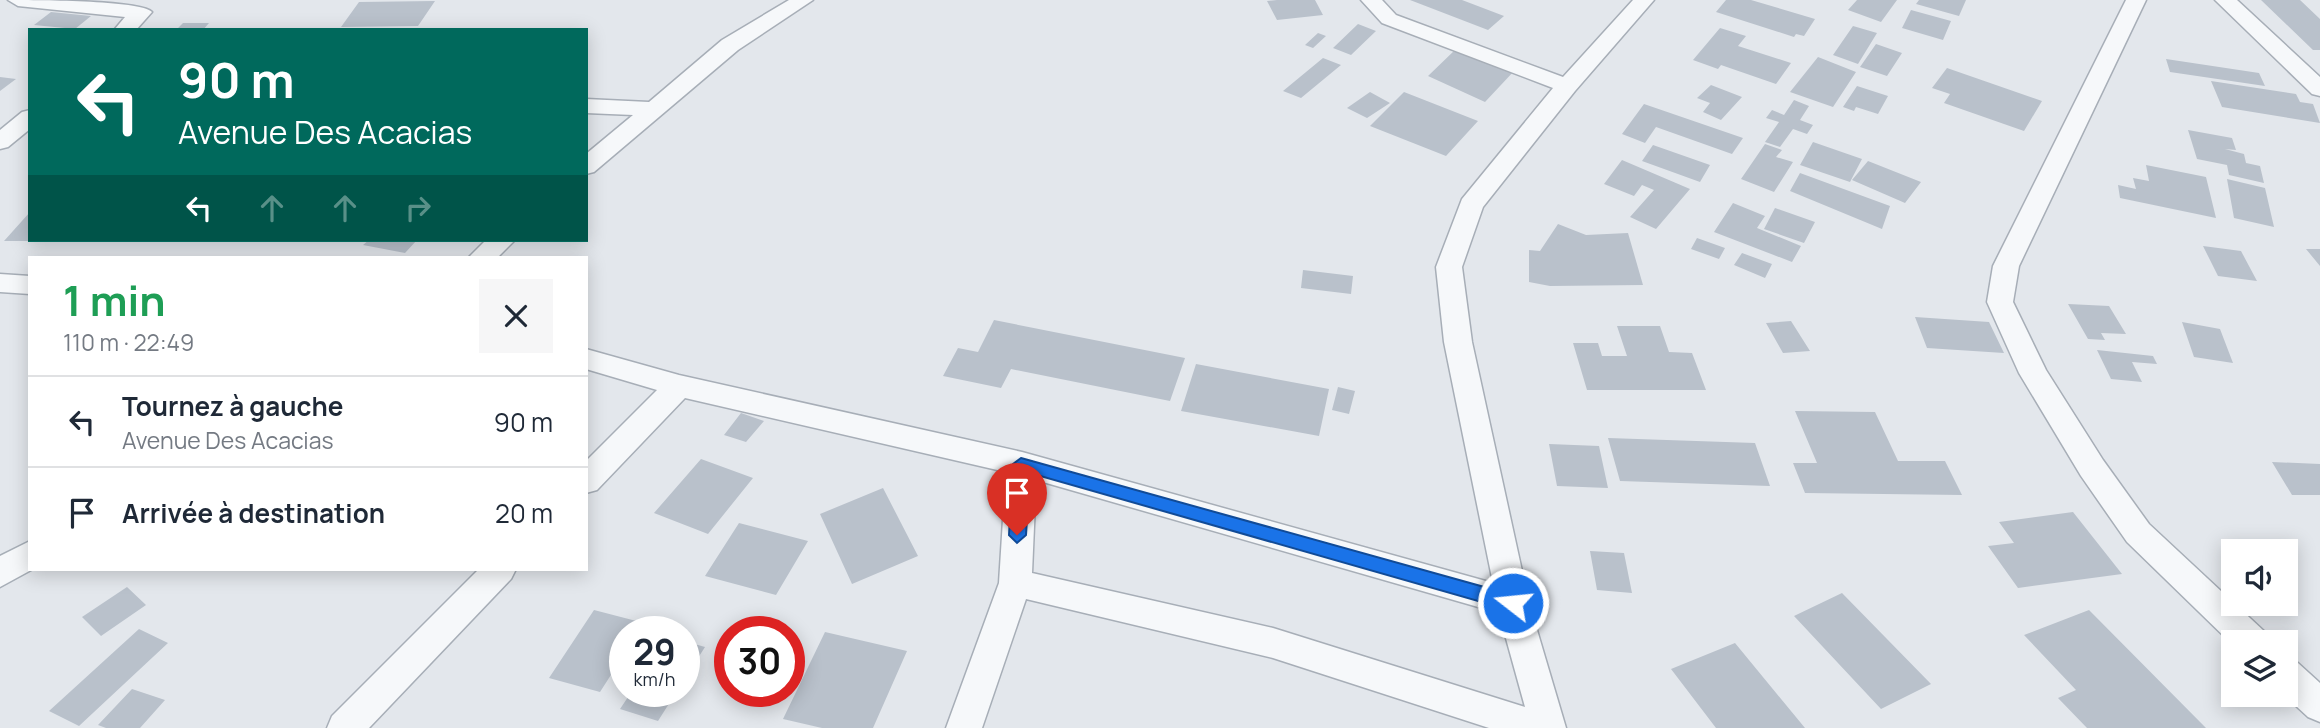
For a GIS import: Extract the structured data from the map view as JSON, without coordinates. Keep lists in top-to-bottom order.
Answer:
{
  "page": {
    "turn": ["90 m", "Avenue Des Acacias"],
    "heading": ["1 min", "110 m · 22:49"],
    "list": [
      {
        "name": "Tournez à gauche",
        "note": "Avenue Des Acacias",
        "value": "90 m"
      },
      {
        "name": "Arrivée à destination",
        "value": "20 m"
      }
    ],
    "speed": "29 km/h",
    "limit": "30"
  }
}
